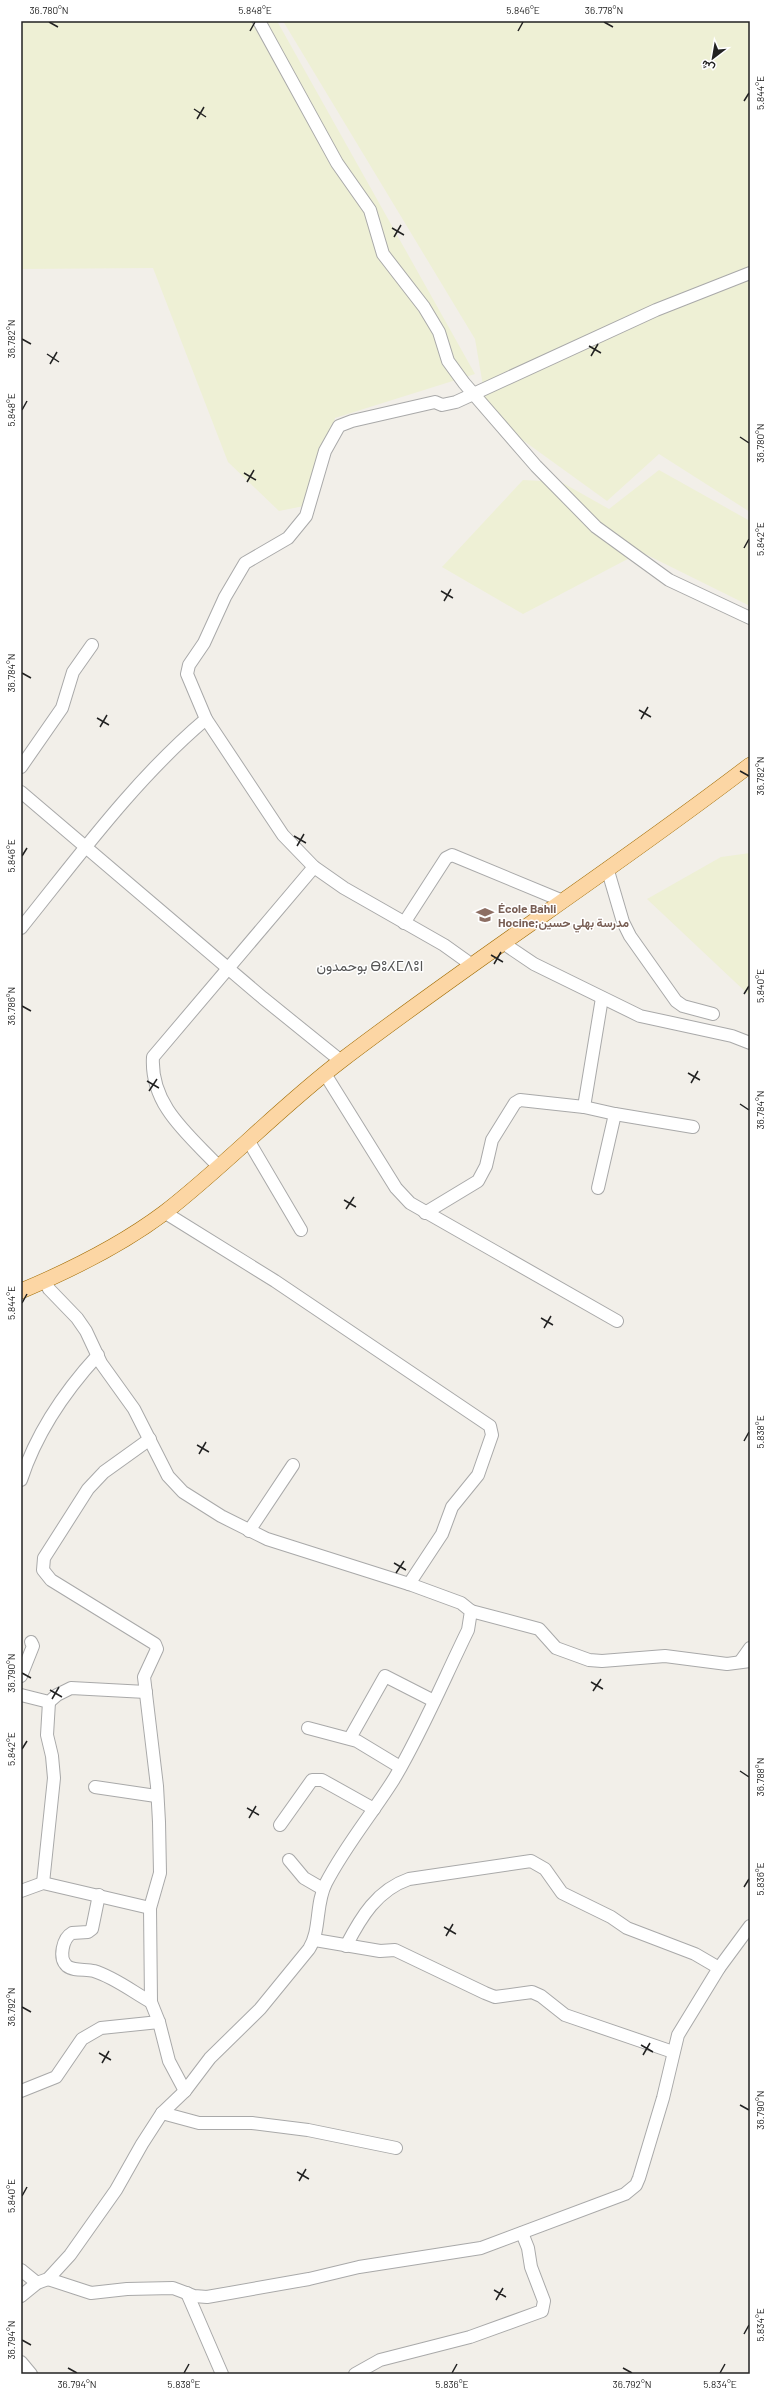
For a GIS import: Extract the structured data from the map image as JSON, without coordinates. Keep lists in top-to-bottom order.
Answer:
{
  "districts": ["بوحمدون ⴱⵓⵃⵎⴷⵓⵏ"],
  "places": {
    "school or university": ["École Bahli Hocine;مدرسة بهلي حسين"]
  },
  "north": "bottom left",
  "coordinates": [
    "36.780°N",
    "5.848°E",
    "5.846°E",
    "36.778°N",
    "5.844°E",
    "36.782°N",
    "5.842°E",
    "36.784°N",
    "5.840°E",
    "36.786°N",
    "5.838°E",
    "36.790°N",
    "36.788°N",
    "5.836°E",
    "36.792°N",
    "5.834°E",
    "36.794°N"
  ]
}
